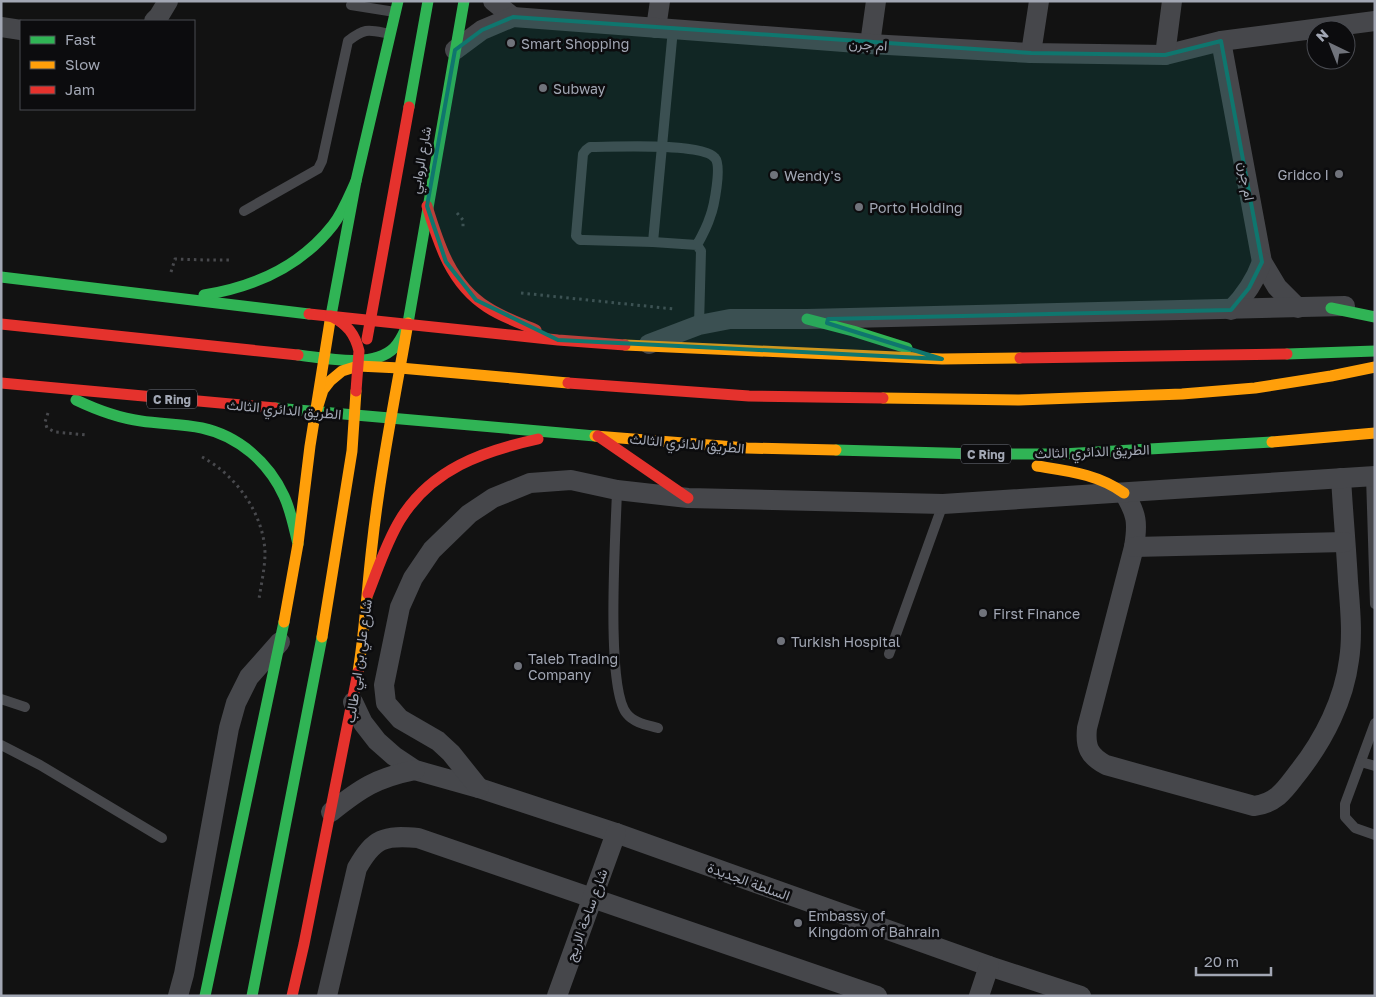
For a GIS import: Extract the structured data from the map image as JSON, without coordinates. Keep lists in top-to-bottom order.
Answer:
{
  "streets": {
    "main road": [
      "شارع الروابي",
      "C Ring",
      "الطريق الدائري الثالث",
      "شارع علي بن ابي طالب"
    ],
    "street": ["ام جرن", "السلطة الجديدة", "شارع ساحة الاريج"]
  },
  "crossings": [
    ["ام جرن", "شارع الروابي"],
    ["شارع الروابي", "شارع علي بن ابي طالب"],
    ["الطريق الدائري الثالث", "شارع علي بن ابي طالب"],
    ["شارع علي بن ابي طالب", "السلطة الجديدة"],
    ["السلطة الجديدة", "شارع ساحة الاريج"]
  ],
  "places": [
    "Smart Shopping",
    "Subway",
    "Gridco I",
    "Wendy's",
    "Porto Holding",
    "First Finance",
    "Turkish Hospital",
    "Taleb Trading Company",
    "Embassy of Kingdom of Bahrain"
  ],
  "legend": ["Fast", "Slow", "Jam"],
  "scale_bar": "20 m",
  "north": "top left"
}
